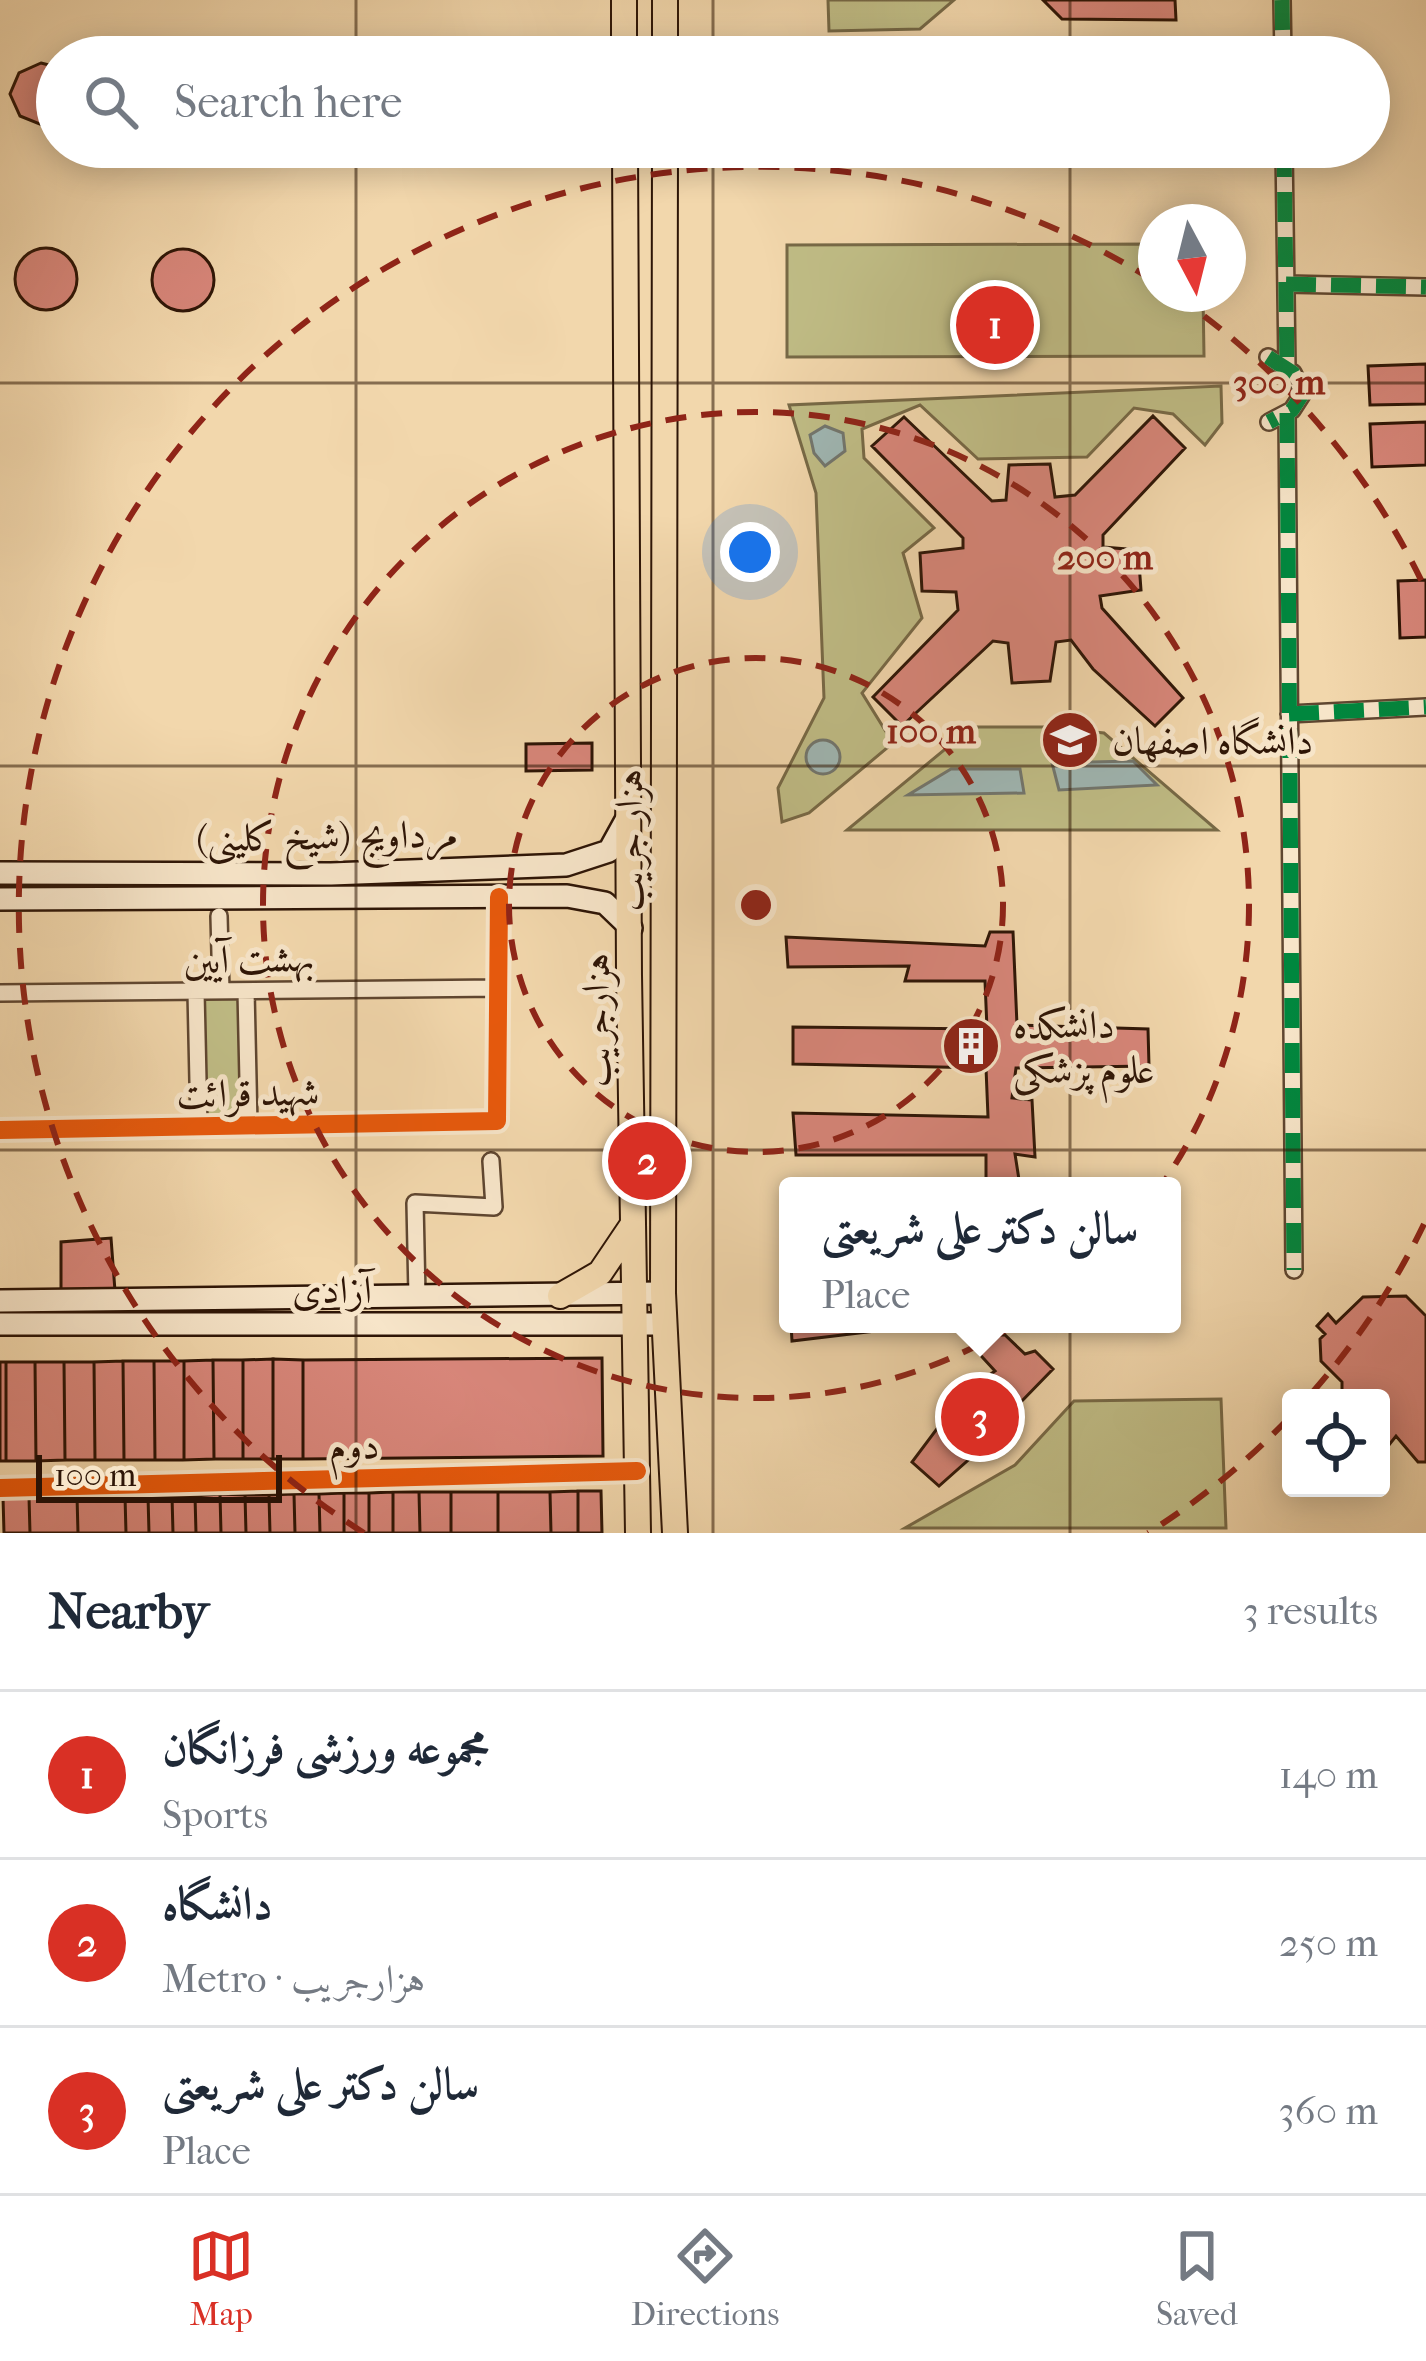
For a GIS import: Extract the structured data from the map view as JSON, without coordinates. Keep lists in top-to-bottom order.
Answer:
{
  "streets": {
    "main road": [
      "مرداویج (شیخ کلینی)",
      "هزار جریب",
      "هزارجریب",
      "آزادی"
    ],
    "street": ["بهشت آیین", "شهید قرائت", "دوم"]
  },
  "crossings": [
    ["مرداویج (شیخ کلینی)", "هزارجریب"],
    ["هزار جریب", "آزادی"],
    ["بهشت آیین", "شهید قرائت"],
    ["هزارجریب", "آزادی"],
    ["هزارجریب", "دوم"]
  ],
  "places": {
    "school or university": ["دانشگاه اصفهان"],
    "building": ["دانشکده علوم پزشکی"]
  },
  "scale_bar": "100 m",
  "north": "bottom",
  "page": {
    "search": "Search here",
    "pins": ["1", "2", "3"],
    "popup": ["سالن دکتر علی شریعتی", "Place"],
    "scale": "100 m",
    "heading": ["Nearby", "3 results"],
    "list": [
      {
        "mark": "1",
        "name": "مجموعه ورزشی فرزانگان",
        "note": "Sports",
        "value": "140 m"
      },
      {
        "mark": "2",
        "name": "دانشگاه",
        "note": "Metro · هزارجریب",
        "value": "250 m"
      },
      {
        "mark": "3",
        "name": "سالن دکتر علی شریعتی",
        "note": "Place",
        "value": "360 m"
      }
    ],
    "nav": ["Map", "Directions", "Saved"]
  },
  "rings": ["300 m", "200 m", "100 m"]
}
